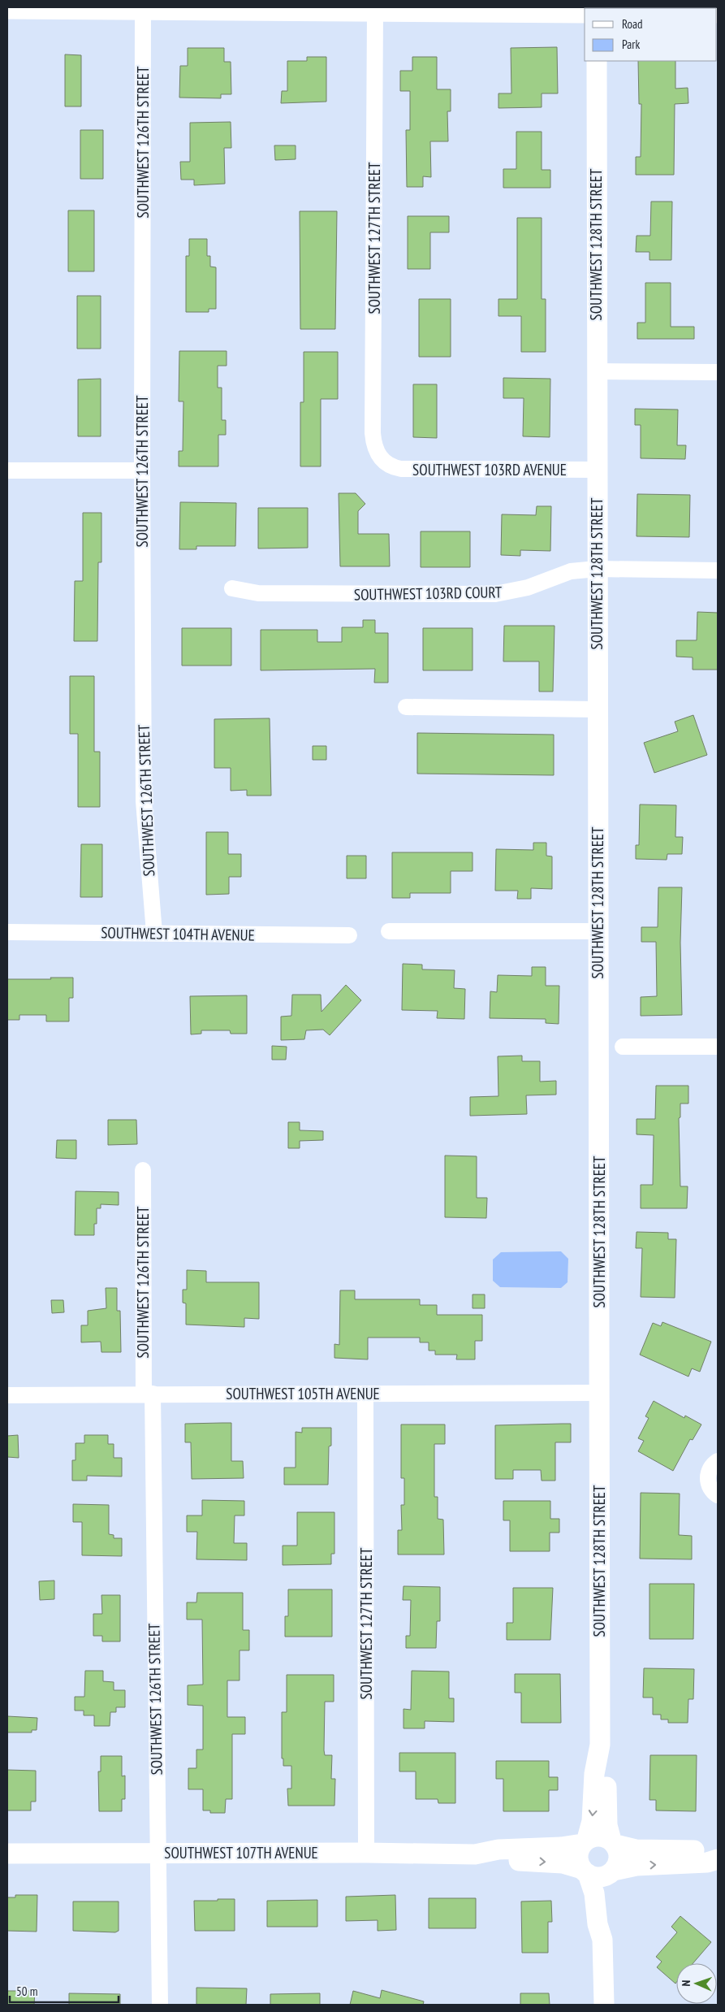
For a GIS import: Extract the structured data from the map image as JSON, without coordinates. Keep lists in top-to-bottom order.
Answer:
{
  "streets": {
    "street": [
      "SOUTHWEST 126TH STREET",
      "SOUTHWEST 127TH STREET",
      "SOUTHWEST 128TH STREET",
      "SOUTHWEST 103RD AVENUE",
      "SOUTHWEST 103RD COURT",
      "SOUTHWEST 104TH AVENUE",
      "SOUTHWEST 105TH AVENUE",
      "SOUTHWEST 107TH AVENUE"
    ]
  },
  "crossings": [
    ["SOUTHWEST 126TH STREET", "SOUTHWEST 104TH AVENUE"],
    ["SOUTHWEST 126TH STREET", "SOUTHWEST 105TH AVENUE"],
    ["SOUTHWEST 126TH STREET", "SOUTHWEST 107TH AVENUE"],
    ["SOUTHWEST 127TH STREET", "SOUTHWEST 103RD AVENUE"],
    ["SOUTHWEST 127TH STREET", "SOUTHWEST 105TH AVENUE"],
    ["SOUTHWEST 127TH STREET", "SOUTHWEST 107TH AVENUE"],
    ["SOUTHWEST 128TH STREET", "SOUTHWEST 103RD AVENUE"],
    ["SOUTHWEST 128TH STREET", "SOUTHWEST 103RD COURT"],
    ["SOUTHWEST 128TH STREET", "SOUTHWEST 105TH AVENUE"],
    ["SOUTHWEST 128TH STREET", "SOUTHWEST 107TH AVENUE"]
  ],
  "legend": ["Road", "Park"],
  "scale_bar": "50 m",
  "north": "left"
}
